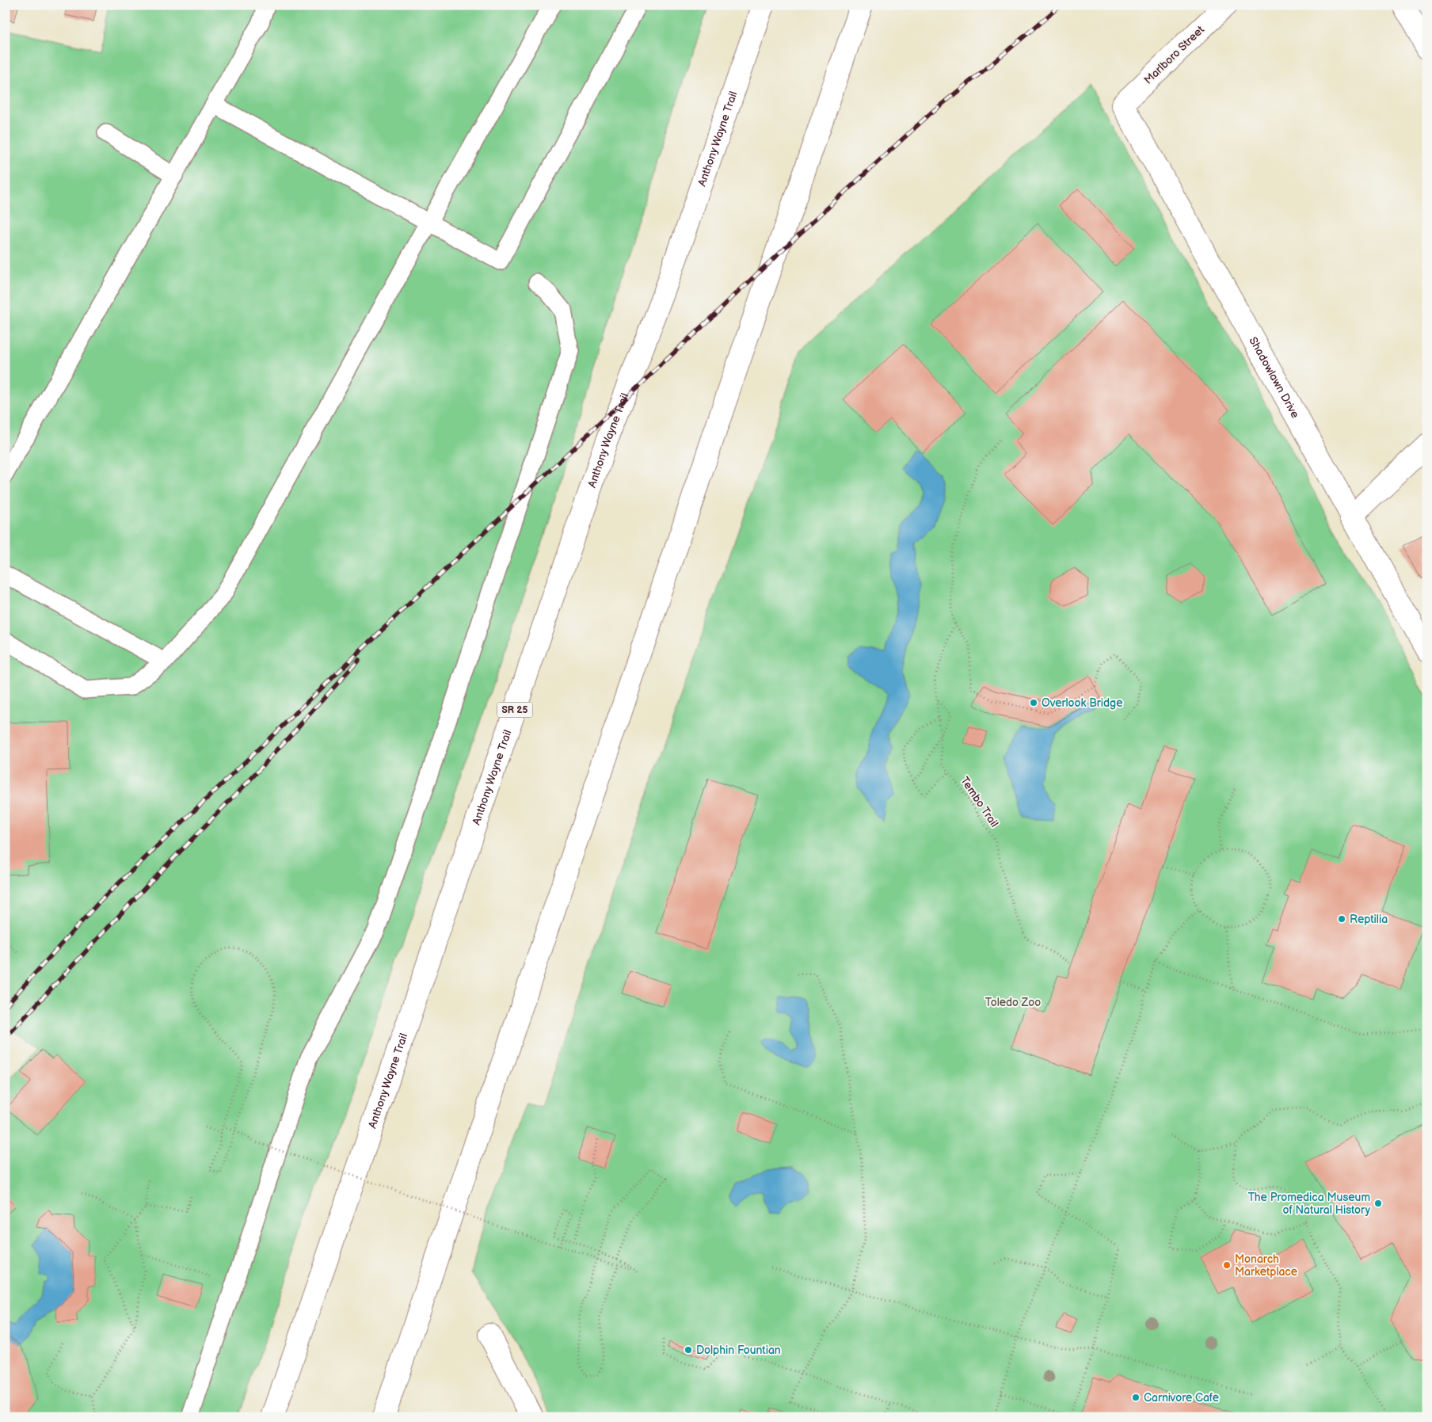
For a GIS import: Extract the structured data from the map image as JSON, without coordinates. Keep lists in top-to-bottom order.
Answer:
{
  "streets": {
    "main road": [
      "Marlboro Street",
      "Anthony Wayne Trail",
      "Shadowlawn Drive",
      "SR 25"
    ],
    "path": ["Tembo Trail"]
  },
  "crossings": [
    ["Marlboro Street", "Shadowlawn Drive"]
  ],
  "parks": ["Toledo Zoo"],
  "places": [
    "Overlook Bridge",
    "Reptilia",
    "The Promedica Museum of Natural History",
    "Monarch Marketplace",
    "Dolphin Fountian",
    "Carnivore Cafe"
  ]
}
